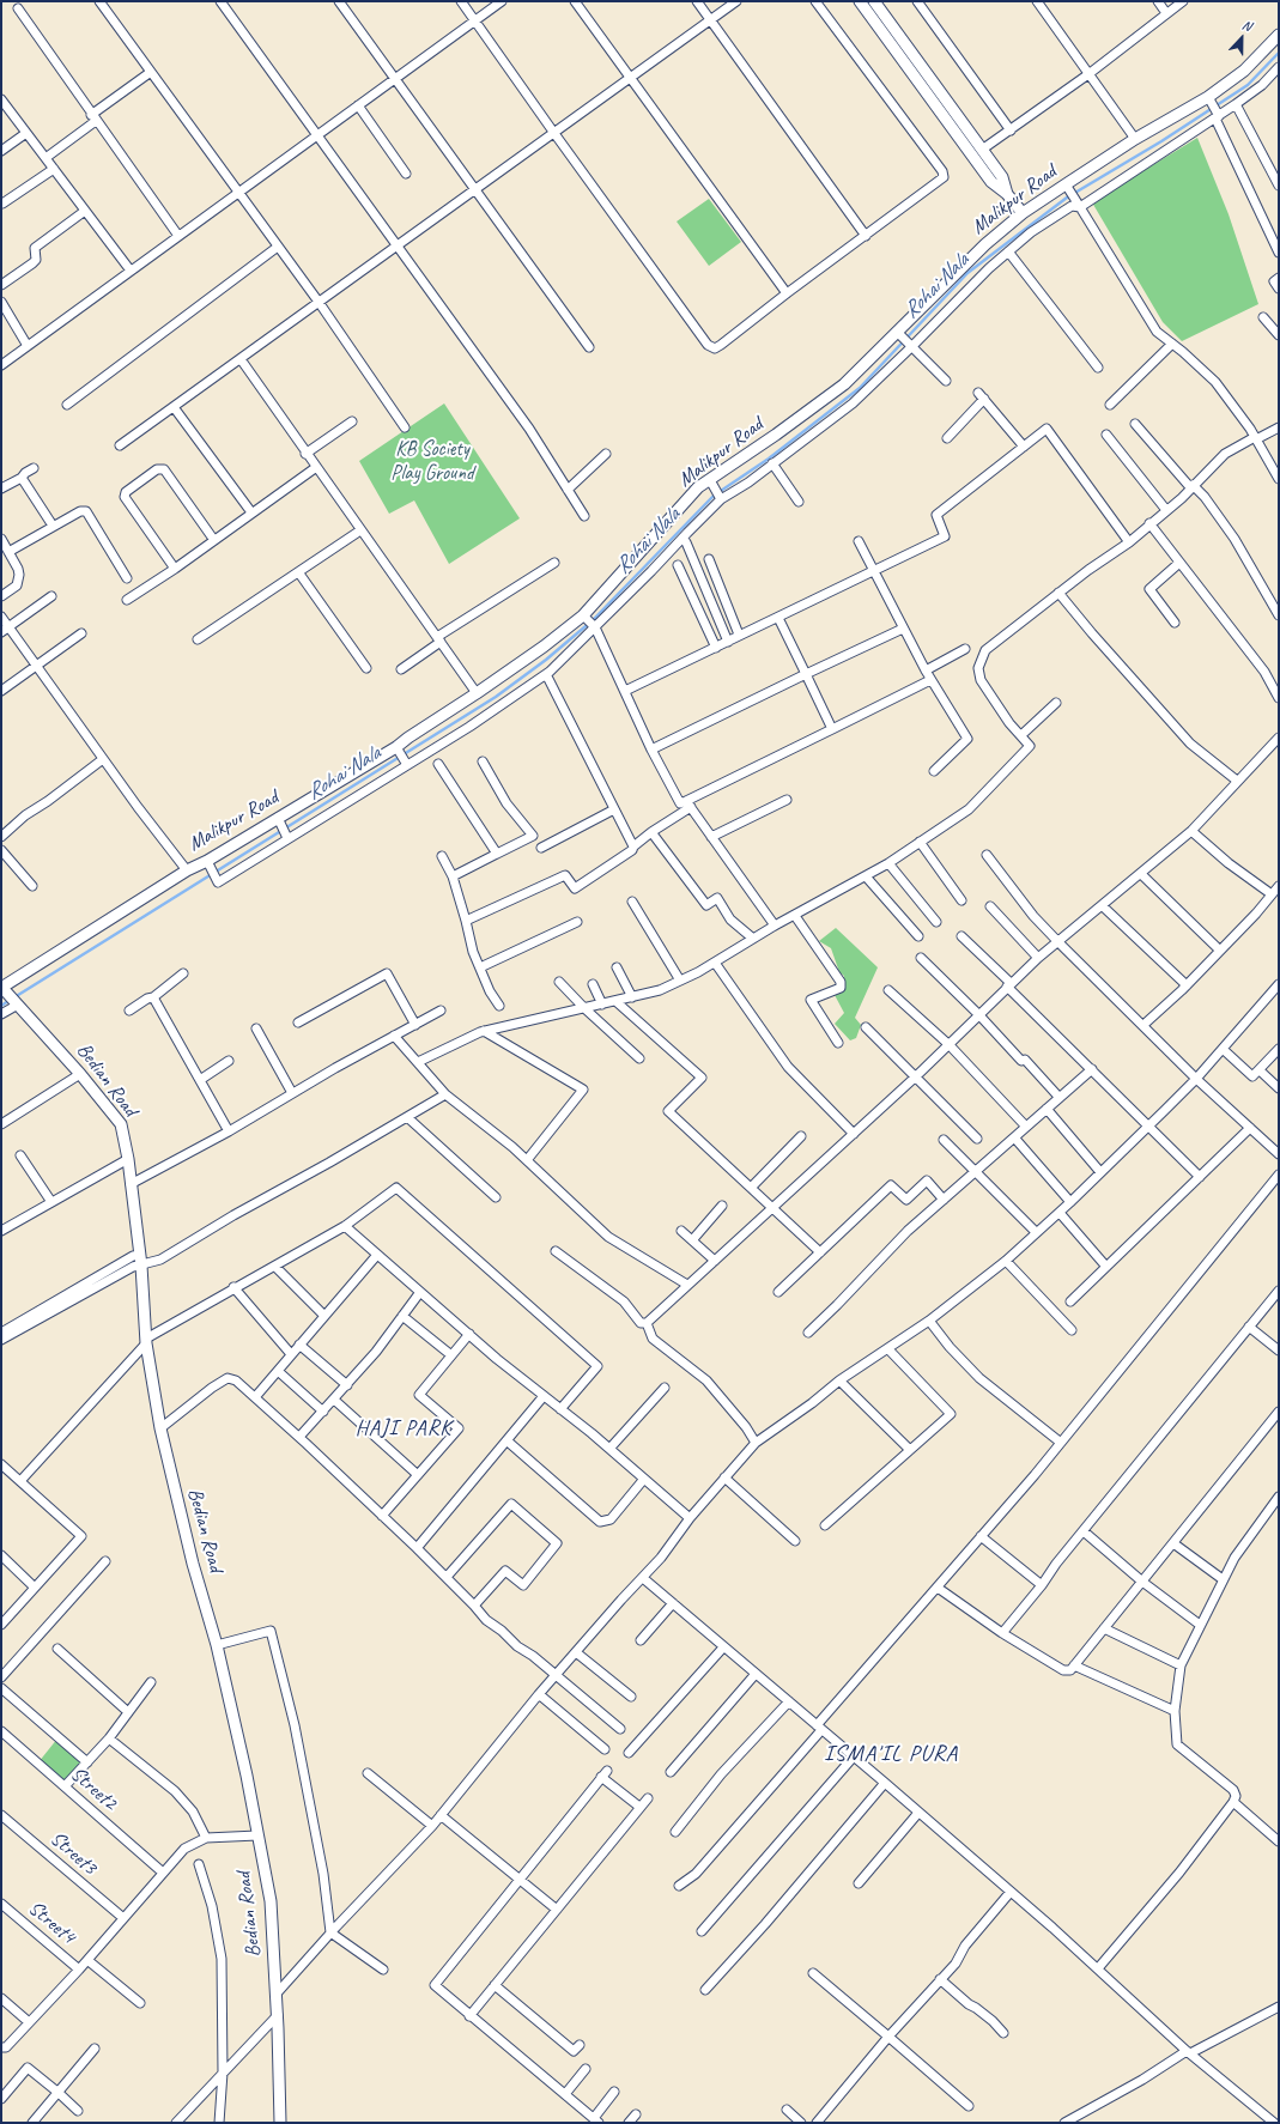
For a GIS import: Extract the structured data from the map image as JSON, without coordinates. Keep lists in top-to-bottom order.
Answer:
{
  "streets": {
    "street": [
      "Malikpur Road",
      "Bedian Road",
      "Street2",
      "Street3",
      "Street4"
    ]
  },
  "crossings": [
    ["Malikpur Road", "Bedian Road"]
  ],
  "districts": ["HAJI PARK", "ISMA'IL PURA"],
  "water": ["Rohai Nala"],
  "parks": ["KB Society Play Ground"],
  "north": "top"
}
